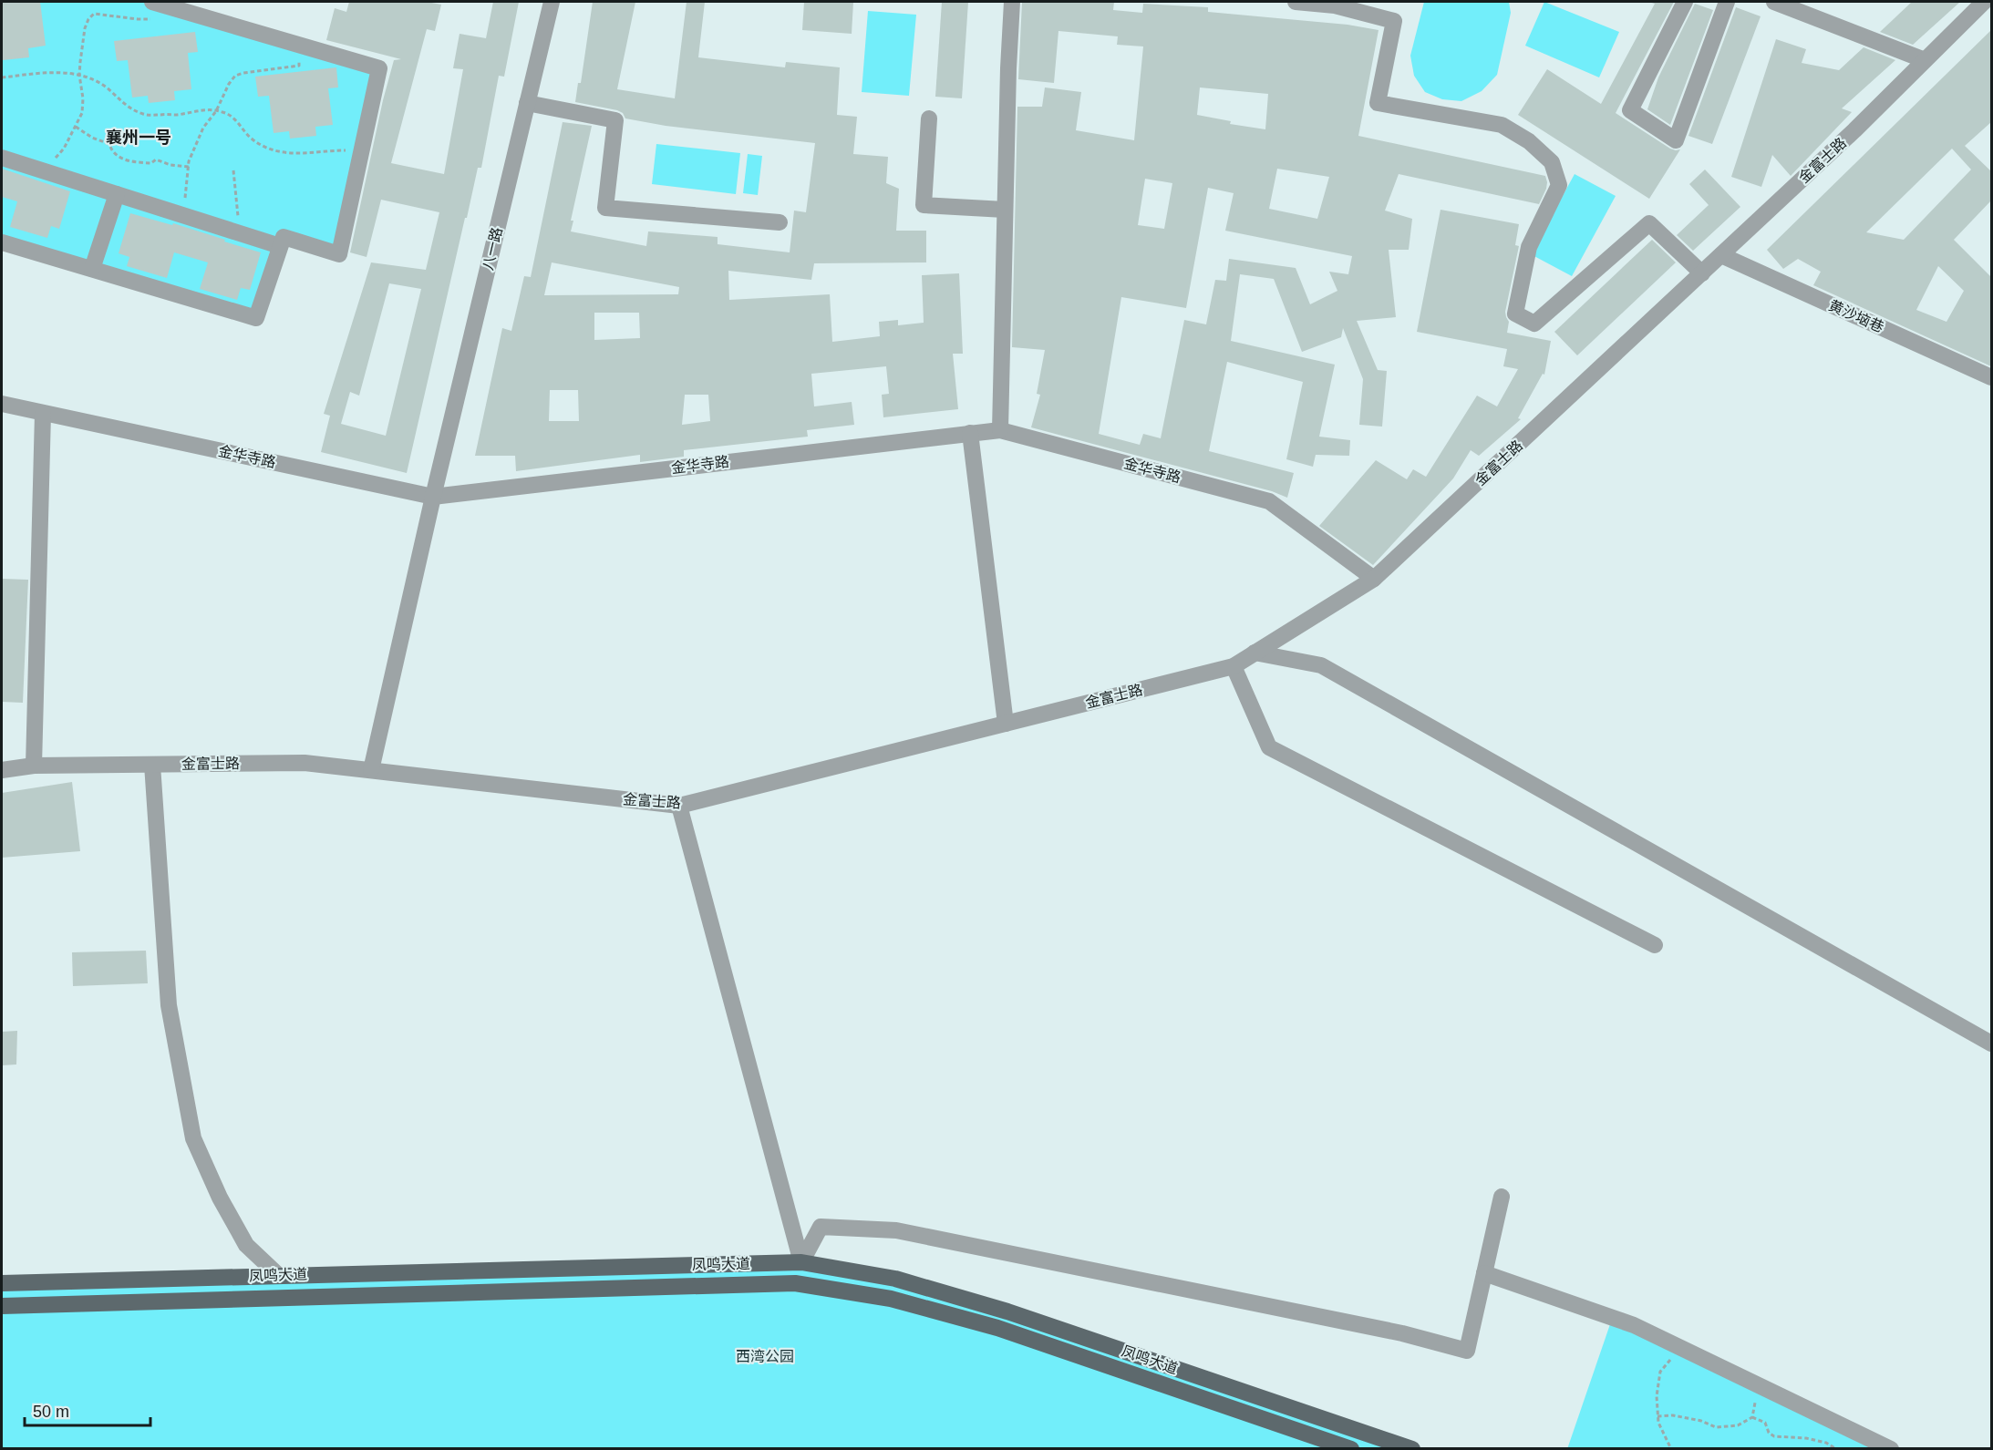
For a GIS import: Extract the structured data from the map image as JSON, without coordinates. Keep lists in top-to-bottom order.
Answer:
{
  "streets": {
    "main road": ["凤鸣大道"],
    "street": [
      "金富士路",
      "八一路",
      "黄沙垴巷",
      "金华寺路"
    ]
  },
  "crossings": [
    ["金富士路", "八一路"],
    ["金富士路", "黄沙垴巷"],
    ["金富士路", "金华寺路"],
    ["八一路", "金华寺路"]
  ],
  "districts": ["襄州一号"],
  "parks": ["西湾公园"],
  "scale_bar": "50 m"
}
